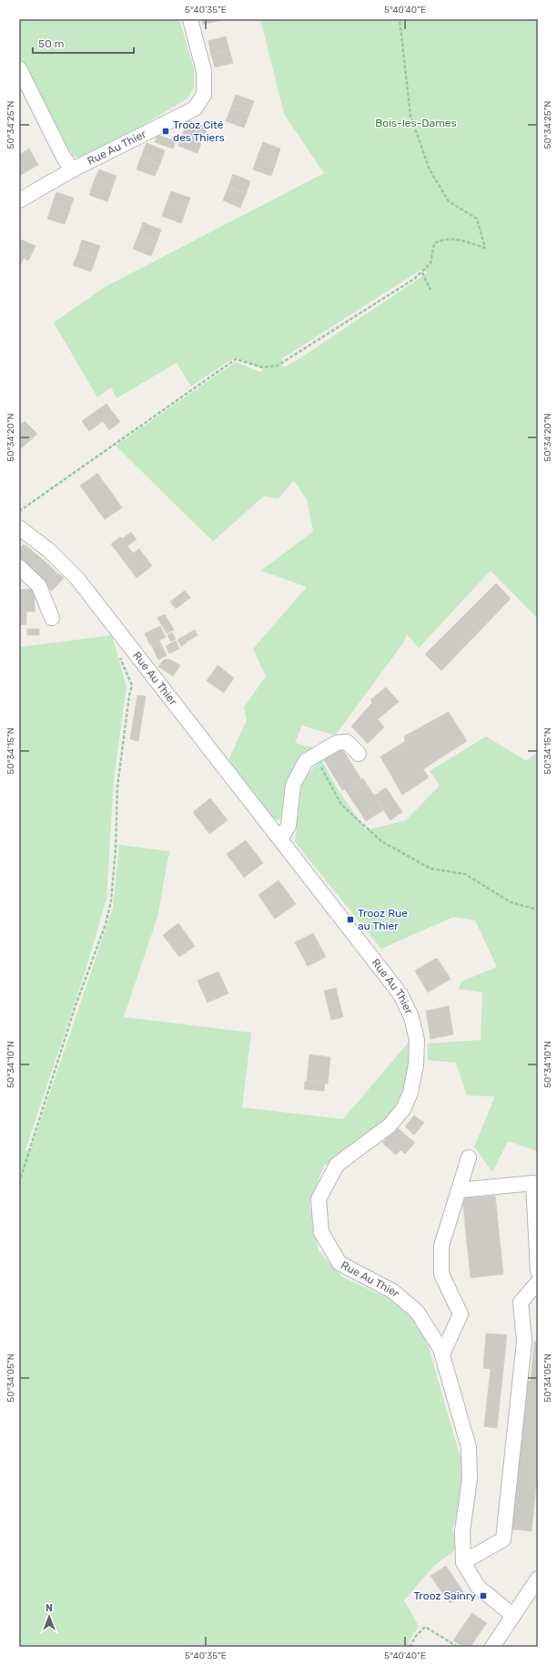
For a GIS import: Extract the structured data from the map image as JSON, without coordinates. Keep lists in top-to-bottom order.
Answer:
{
  "streets": {
    "street": ["Rue Au Thier"]
  },
  "parks": ["Bois-les-Dames"],
  "places": {
    "transit": ["Trooz Cité des Thiers", "Trooz Rue au Thier", "Trooz Sainry"]
  },
  "scale_bar": "50 m",
  "north": "top",
  "coordinates": [
    "5°40'35\"E",
    "5°40'40\"E",
    "50°34'25\"N",
    "50°34'20\"N",
    "50°34'15\"N",
    "50°34'10\"N",
    "50°34'05\"N"
  ]
}
